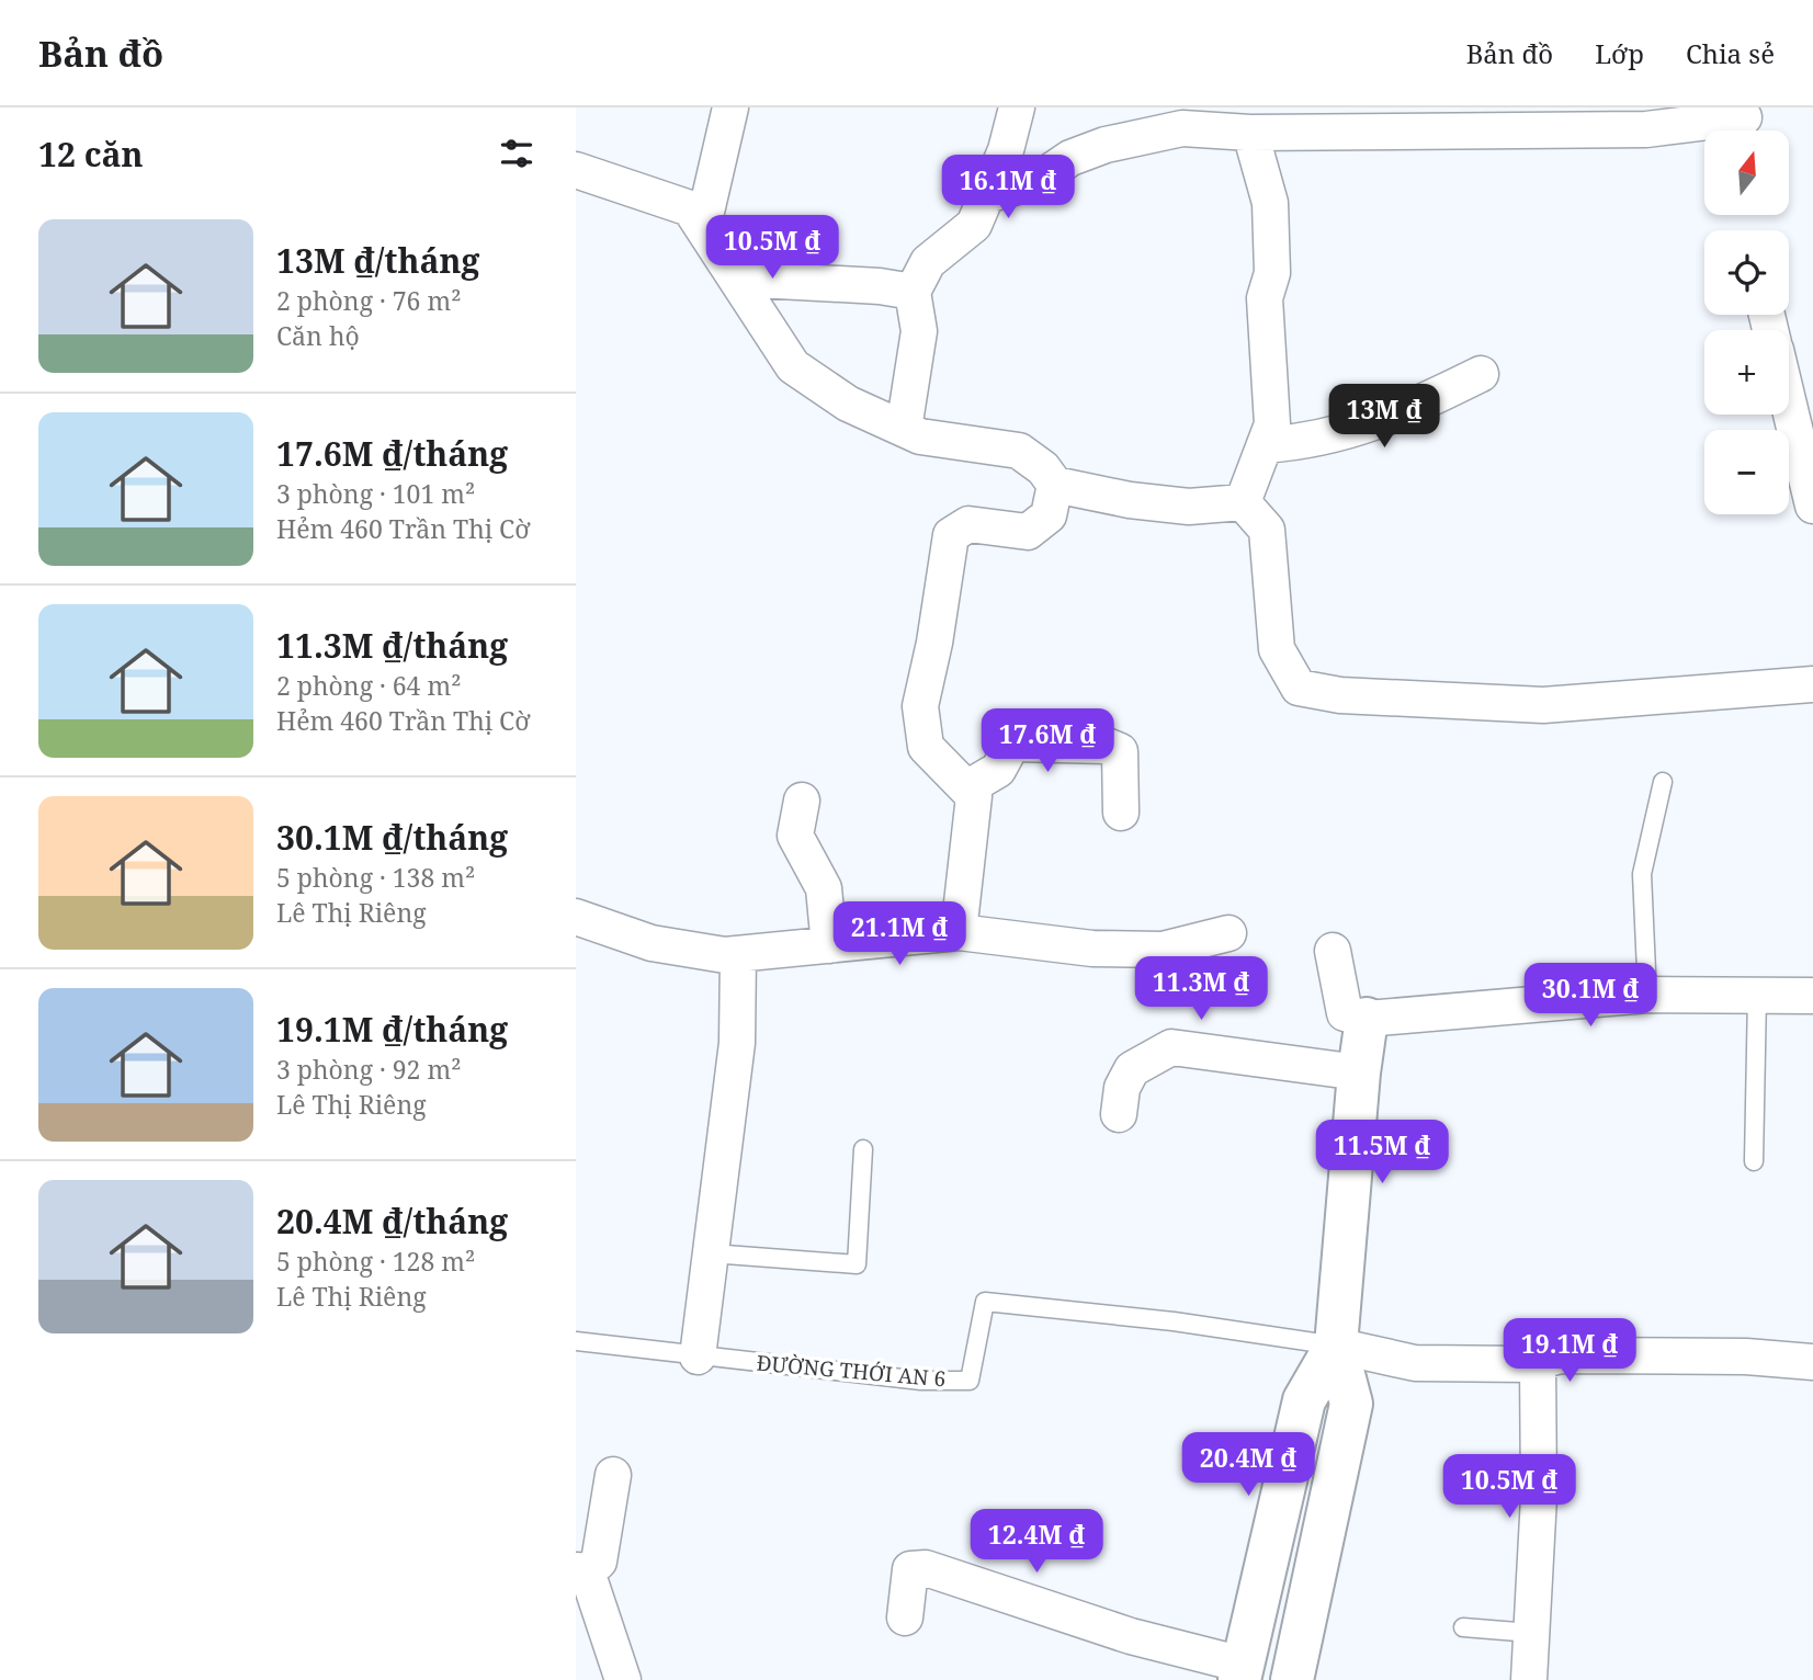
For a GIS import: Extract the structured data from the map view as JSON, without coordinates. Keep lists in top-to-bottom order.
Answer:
{
  "streets": {
    "lane": ["ĐƯỜNG THỚI AN 6"]
  },
  "north": "top",
  "page": {
    "header": "Bản đồ",
    "nav": ["Bản đồ", "Lớp", "Chia sẻ"],
    "heading": "12 căn",
    "map_buttons": ["+", "−"],
    "price": [
      "16.1M ₫",
      "10.5M ₫",
      "13M ₫",
      "17.6M ₫",
      "21.1M ₫",
      "11.3M ₫",
      "30.1M ₫",
      "11.5M ₫",
      "19.1M ₫",
      "20.4M ₫",
      "10.5M ₫",
      "12.4M ₫"
    ],
    "list": [
      {
        "name": "13M ₫/tháng",
        "note": "2 phòng · 76 m² · Căn hộ"
      },
      {
        "name": "17.6M ₫/tháng",
        "note": "3 phòng · 101 m² · Hẻm 460 Trần Thị Cờ"
      },
      {
        "name": "11.3M ₫/tháng",
        "note": "2 phòng · 64 m² · Hẻm 460 Trần Thị Cờ"
      },
      {
        "name": "30.1M ₫/tháng",
        "note": "5 phòng · 138 m² · Lê Thị Riêng"
      },
      {
        "name": "19.1M ₫/tháng",
        "note": "3 phòng · 92 m² · Lê Thị Riêng"
      },
      {
        "name": "20.4M ₫/tháng",
        "note": "5 phòng · 128 m² · Lê Thị Riêng"
      }
    ]
  }
}
